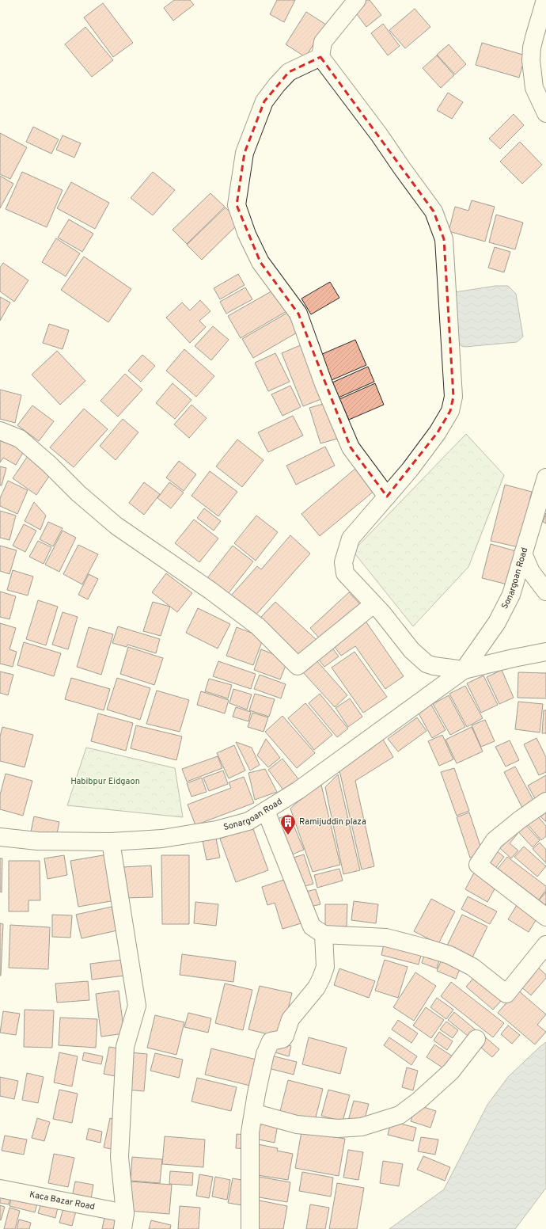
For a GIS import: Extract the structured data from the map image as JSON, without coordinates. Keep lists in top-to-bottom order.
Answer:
{
  "streets": {
    "street": ["Sonargoan Road", "Kaca Bazar Road"]
  },
  "parks": ["Habibpur Eidgaon"],
  "places": {
    "building": ["Ramijuddin plaza"]
  }
}
